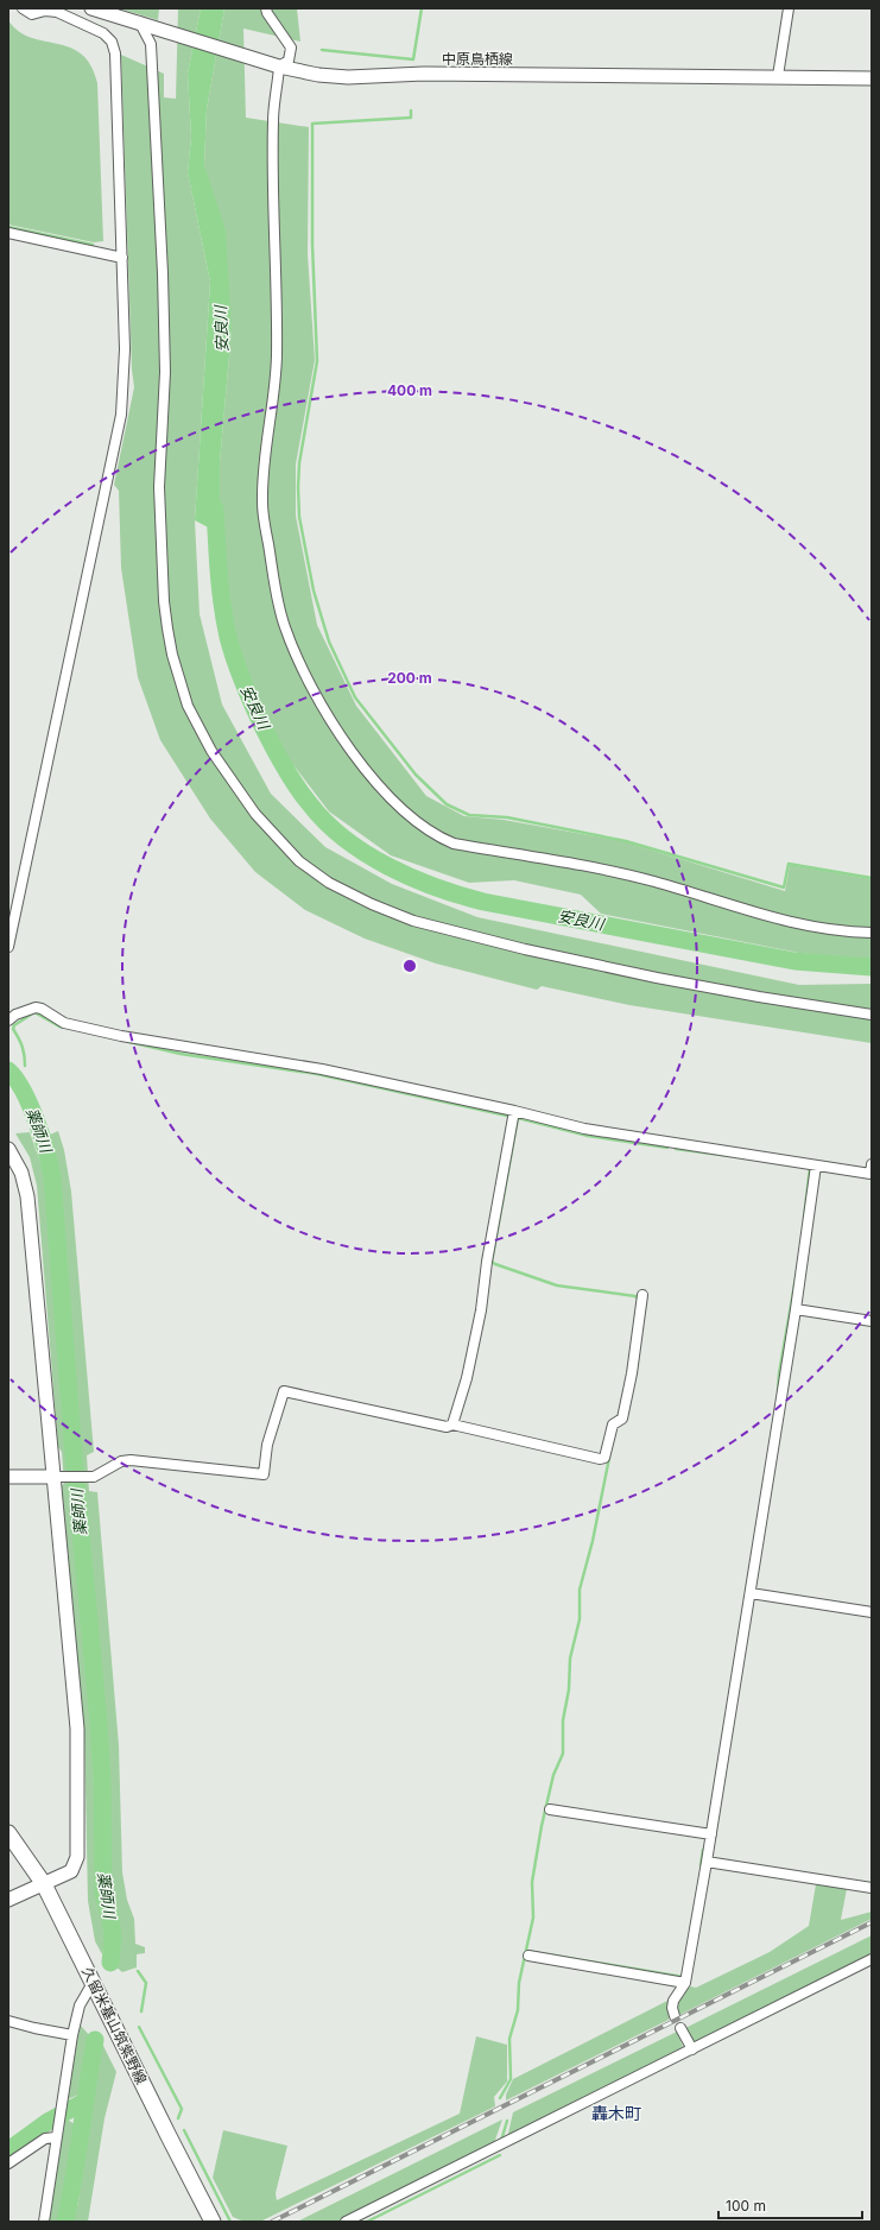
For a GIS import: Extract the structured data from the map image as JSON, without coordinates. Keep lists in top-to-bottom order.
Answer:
{
  "streets": {
    "main road": ["久留米基山筑紫野線"],
    "street": ["中原鳥栖線"]
  },
  "districts": ["轟木町"],
  "water": ["安良川", "薬師川"],
  "scale_bar": "100 m",
  "rings": ["400 m", "200 m"]
}
